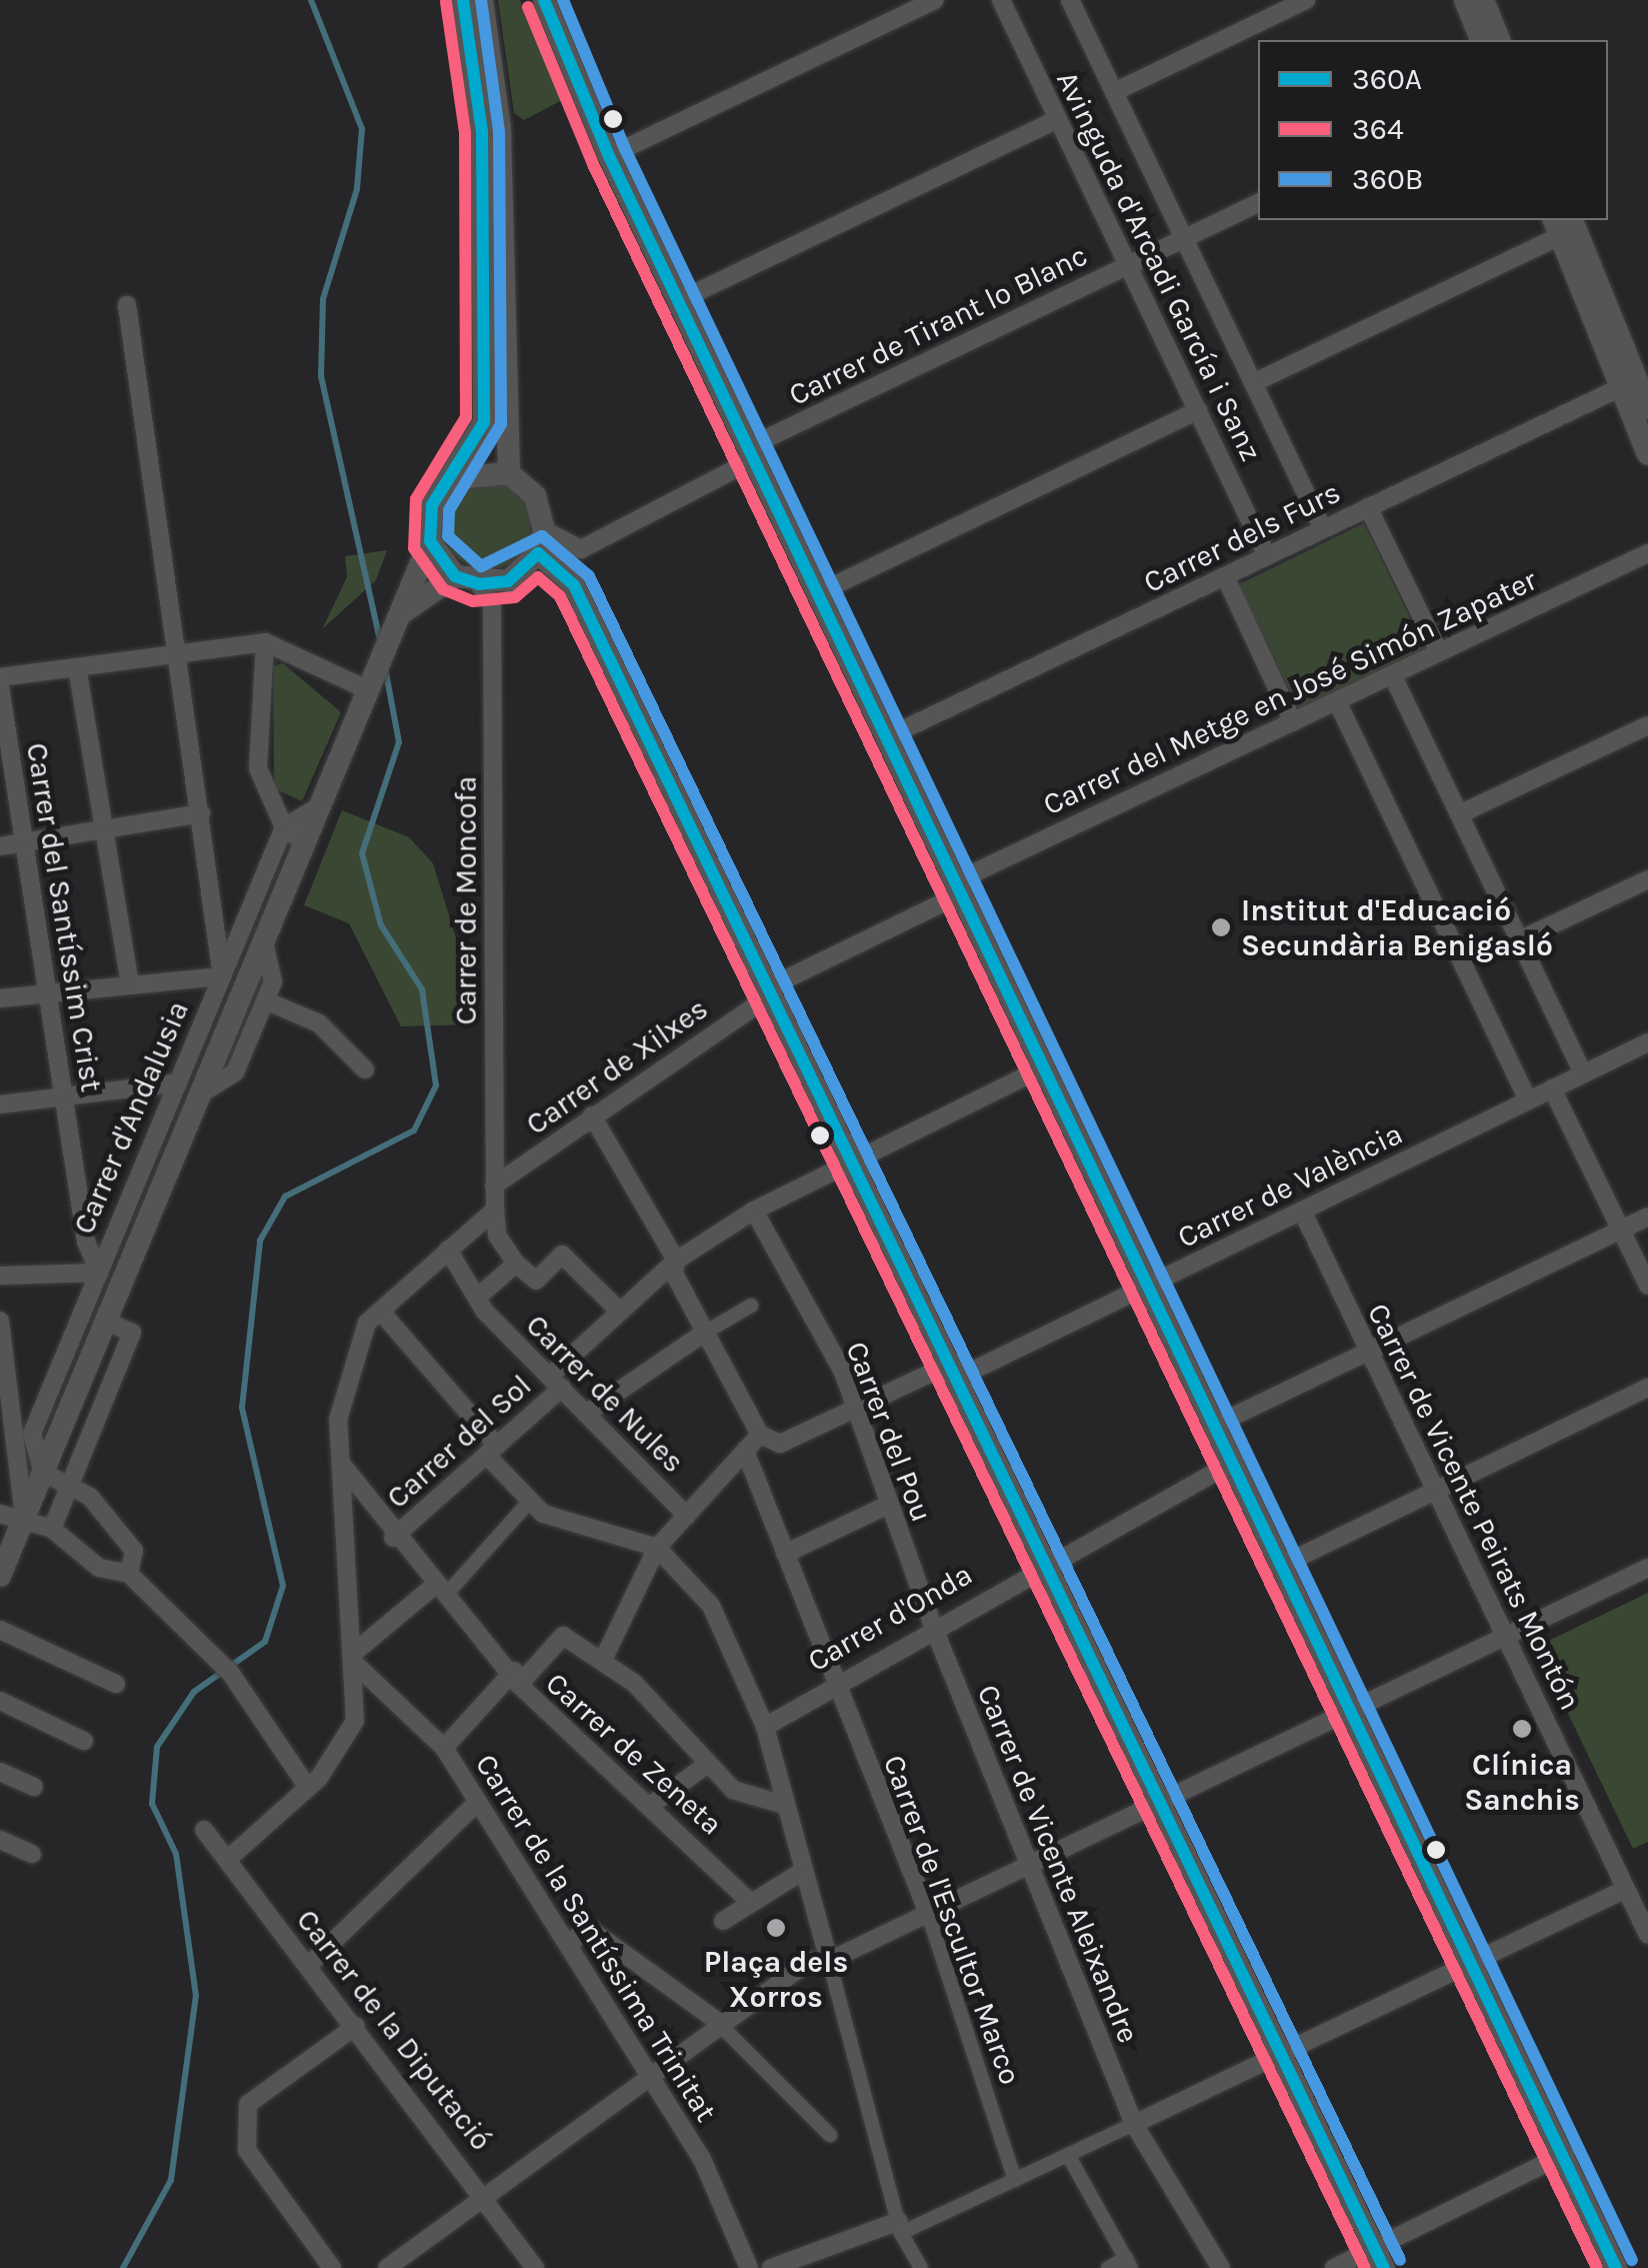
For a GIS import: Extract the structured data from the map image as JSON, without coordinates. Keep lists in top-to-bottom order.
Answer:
{
  "streets": {
    "street": [
      "Avinguda d'Arcadi García i Sanz",
      "Carrer de Tirant lo Blanc",
      "Carrer dels Furs",
      "Carrer del Metge en José Simón Zapater",
      "Carrer de Moncofa",
      "Carrer del Santíssim Crist",
      "Carrer de Xilxes",
      "Carrer d'Andalusia",
      "Carrer de València",
      "Carrer de Nules",
      "Carrer del Pou",
      "Carrer del Sol",
      "Carrer de Vicente Peirats Montón",
      "Carrer d'Onda",
      "Carrer de Zeneta",
      "Carrer de Vicente Aleixandre",
      "Carrer de l'Escultor Marco",
      "Carrer de la Santíssima Trinitat",
      "Carrer de la Diputació"
    ]
  },
  "crossings": [
    ["Avinguda d'Arcadi García i Sanz", "Carrer de Tirant lo Blanc"],
    ["Avinguda d'Arcadi García i Sanz", "Carrer dels Furs"],
    ["Carrer del Metge en José Simón Zapater", "Carrer de Xilxes"],
    ["Carrer de Moncofa", "Carrer de Xilxes"],
    ["Carrer de Moncofa", "Carrer d'Andalusia"],
    ["Carrer del Santíssim Crist", "Carrer d'Andalusia"],
    ["Carrer de Xilxes", "Carrer de Nules"],
    ["Carrer de València", "Carrer del Pou"],
    ["Carrer de València", "Carrer de Vicente Peirats Montón"],
    ["Carrer de Nules", "Carrer del Sol"],
    ["Carrer del Pou", "Carrer del Sol"],
    ["Carrer del Pou", "Carrer d'Onda"],
    ["Carrer del Pou", "Carrer de Vicente Aleixandre"],
    ["Carrer del Sol", "Carrer de Zeneta"],
    ["Carrer d'Onda", "Carrer de Vicente Aleixandre"],
    ["Carrer d'Onda", "Carrer de l'Escultor Marco"]
  ],
  "places": ["Institut d'Educació Secundària Benigasló", "Clínica Sanchis", "Plaça dels Xorros"],
  "lines": ["transit line 360A", "transit line 360B", "transit line 364"],
  "legend": ["360A", "364", "360B"]
}
